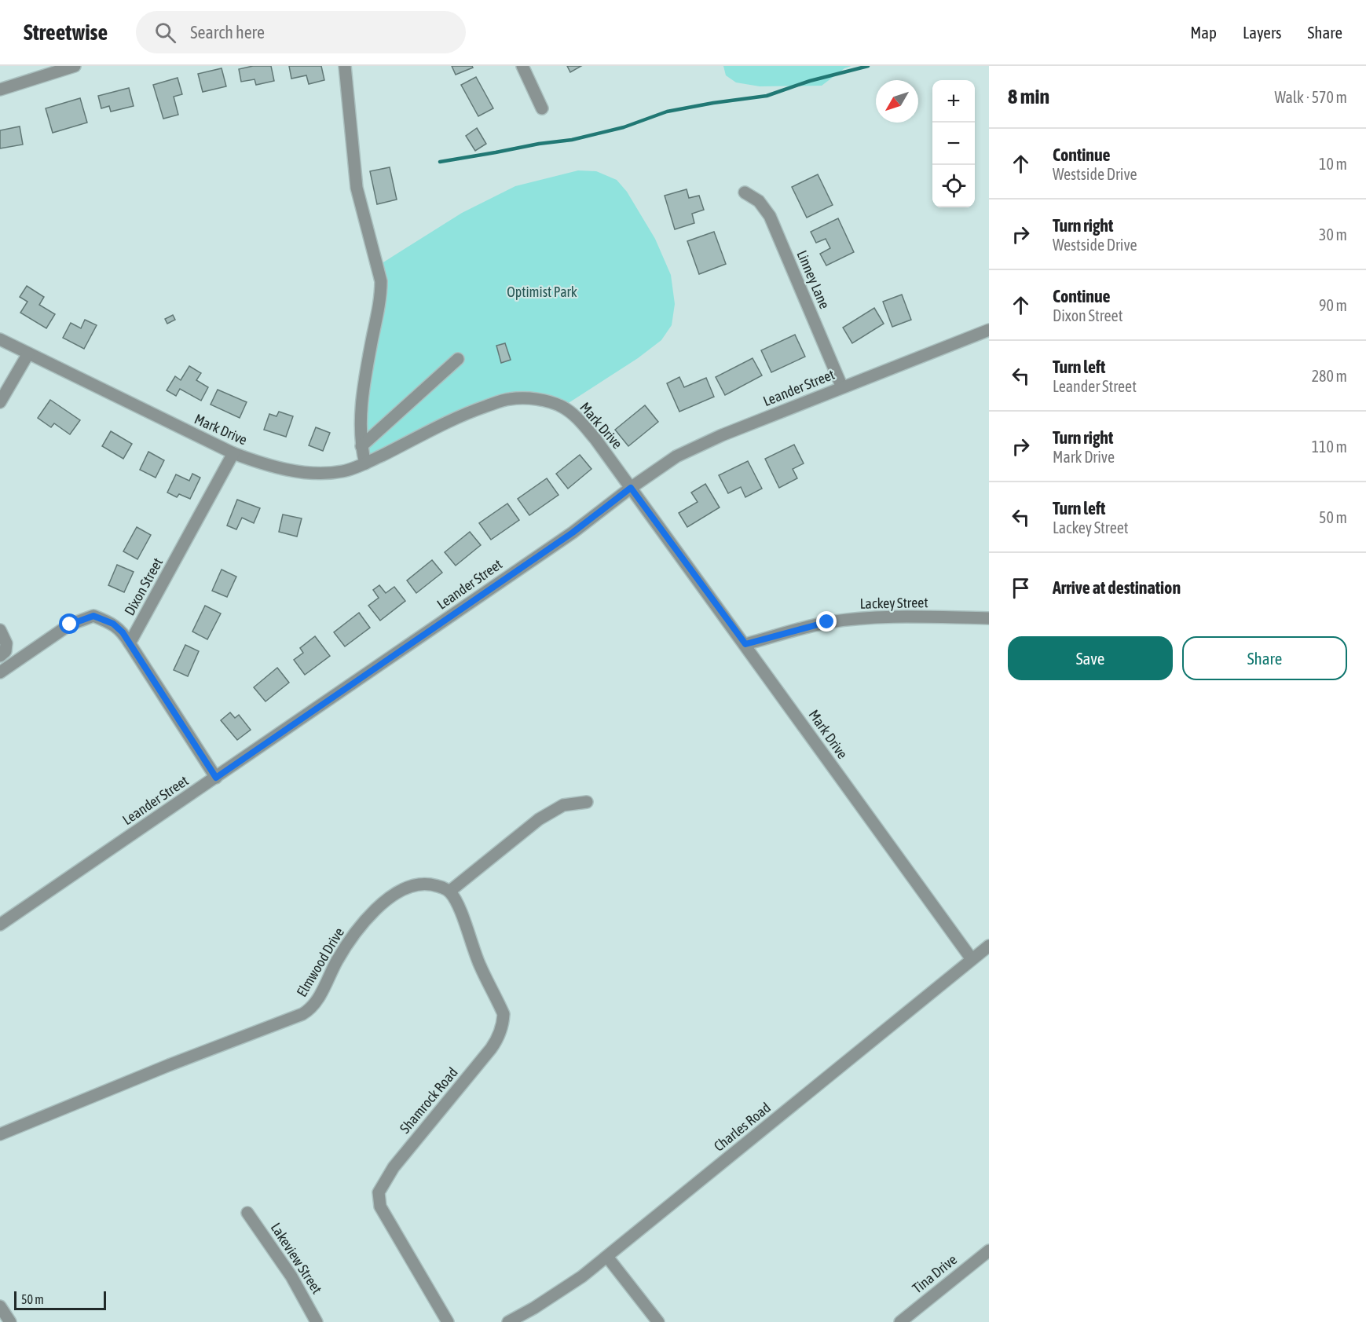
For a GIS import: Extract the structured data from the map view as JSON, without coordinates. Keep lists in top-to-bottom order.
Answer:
{
  "streets": {
    "street": [
      "Linney Lane",
      "Leander Street",
      "Mark Drive",
      "Dixon Street",
      "Lackey Street",
      "Elmwood Drive",
      "Shamrock Road",
      "Charles Road",
      "Lakeview Street",
      "Tina Drive"
    ]
  },
  "crossings": [
    ["Linney Lane", "Leander Street"],
    ["Leander Street", "Mark Drive"],
    ["Mark Drive", "Dixon Street"],
    ["Mark Drive", "Lackey Street"],
    ["Mark Drive", "Charles Road"],
    ["Elmwood Drive", "Shamrock Road"]
  ],
  "parks": ["Optimist Park"],
  "scale_bar": "50 m",
  "north": "bottom left",
  "page": {
    "header": "Streetwise",
    "search": "Search here",
    "nav": ["Map", "Layers", "Share"],
    "heading": ["8 min", "Walk · 570 m"],
    "map_buttons": ["+", "−"],
    "list": [
      ["Continue", "Westside Drive", "10 m"],
      ["Turn right", "Westside Drive", "30 m"],
      ["Continue", "Dixon Street", "90 m"],
      ["Turn left", "Leander Street", "280 m"],
      ["Turn right", "Mark Drive", "110 m"],
      ["Turn left", "Lackey Street", "50 m"],
      "Arrive at destination"
    ],
    "buttons": ["Save", "Share"],
    "scale": "50 m"
  }
}
